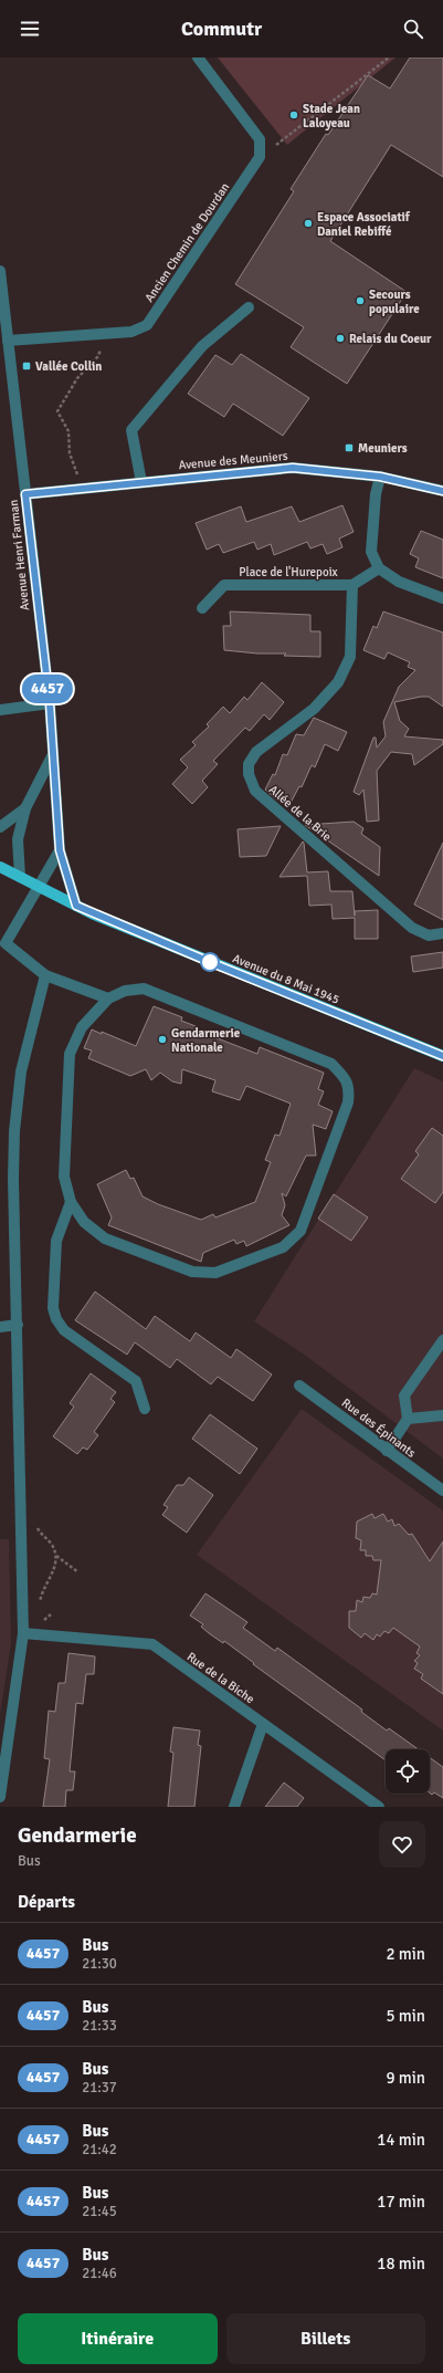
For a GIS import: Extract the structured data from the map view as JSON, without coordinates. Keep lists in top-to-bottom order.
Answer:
{
  "streets": {
    "main road": ["Avenue du 8 Mai 1945"],
    "street": [
      "Ancien Chemin de Dourdan",
      "Avenue des Meuniers",
      "Avenue Henri Farman",
      "Place de l'Hurepoix",
      "Allée de la Brie",
      "Rue des Épinants",
      "Rue de la Biche"
    ]
  },
  "crossings": [
    ["Ancien Chemin de Dourdan", "Avenue Henri Farman"],
    ["Avenue des Meuniers", "Avenue Henri Farman"],
    ["Avenue Henri Farman", "Avenue du 8 Mai 1945"],
    ["Place de l'Hurepoix", "Allée de la Brie"]
  ],
  "places": {
    "other": [
      "Stade Jean Laloyeau",
      "Espace Associatif Daniel Rebiffé",
      "Secours populaire",
      "Relais du Coeur",
      "Gendarmerie Nationale"
    ],
    "transit": ["Vallée Collin", "Meuniers"]
  },
  "lines": ["bus line 4457"],
  "page": {
    "header": "Commutr",
    "on_map": "4457",
    "heading": [
      ["Gendarmerie", "Bus"],
      "Départs"
    ],
    "list": [
      {
        "mark": "4457",
        "name": "Bus",
        "note": "21:30",
        "value": "2 min"
      },
      {
        "mark": "4457",
        "name": "Bus",
        "note": "21:33",
        "value": "5 min"
      },
      {
        "mark": "4457",
        "name": "Bus",
        "note": "21:37",
        "value": "9 min"
      },
      {
        "mark": "4457",
        "name": "Bus",
        "note": "21:42",
        "value": "14 min"
      },
      {
        "mark": "4457",
        "name": "Bus",
        "note": "21:45",
        "value": "17 min"
      },
      {
        "mark": "4457",
        "name": "Bus",
        "note": "21:46",
        "value": "18 min"
      }
    ],
    "buttons": ["Itinéraire", "Billets"]
  }
}
